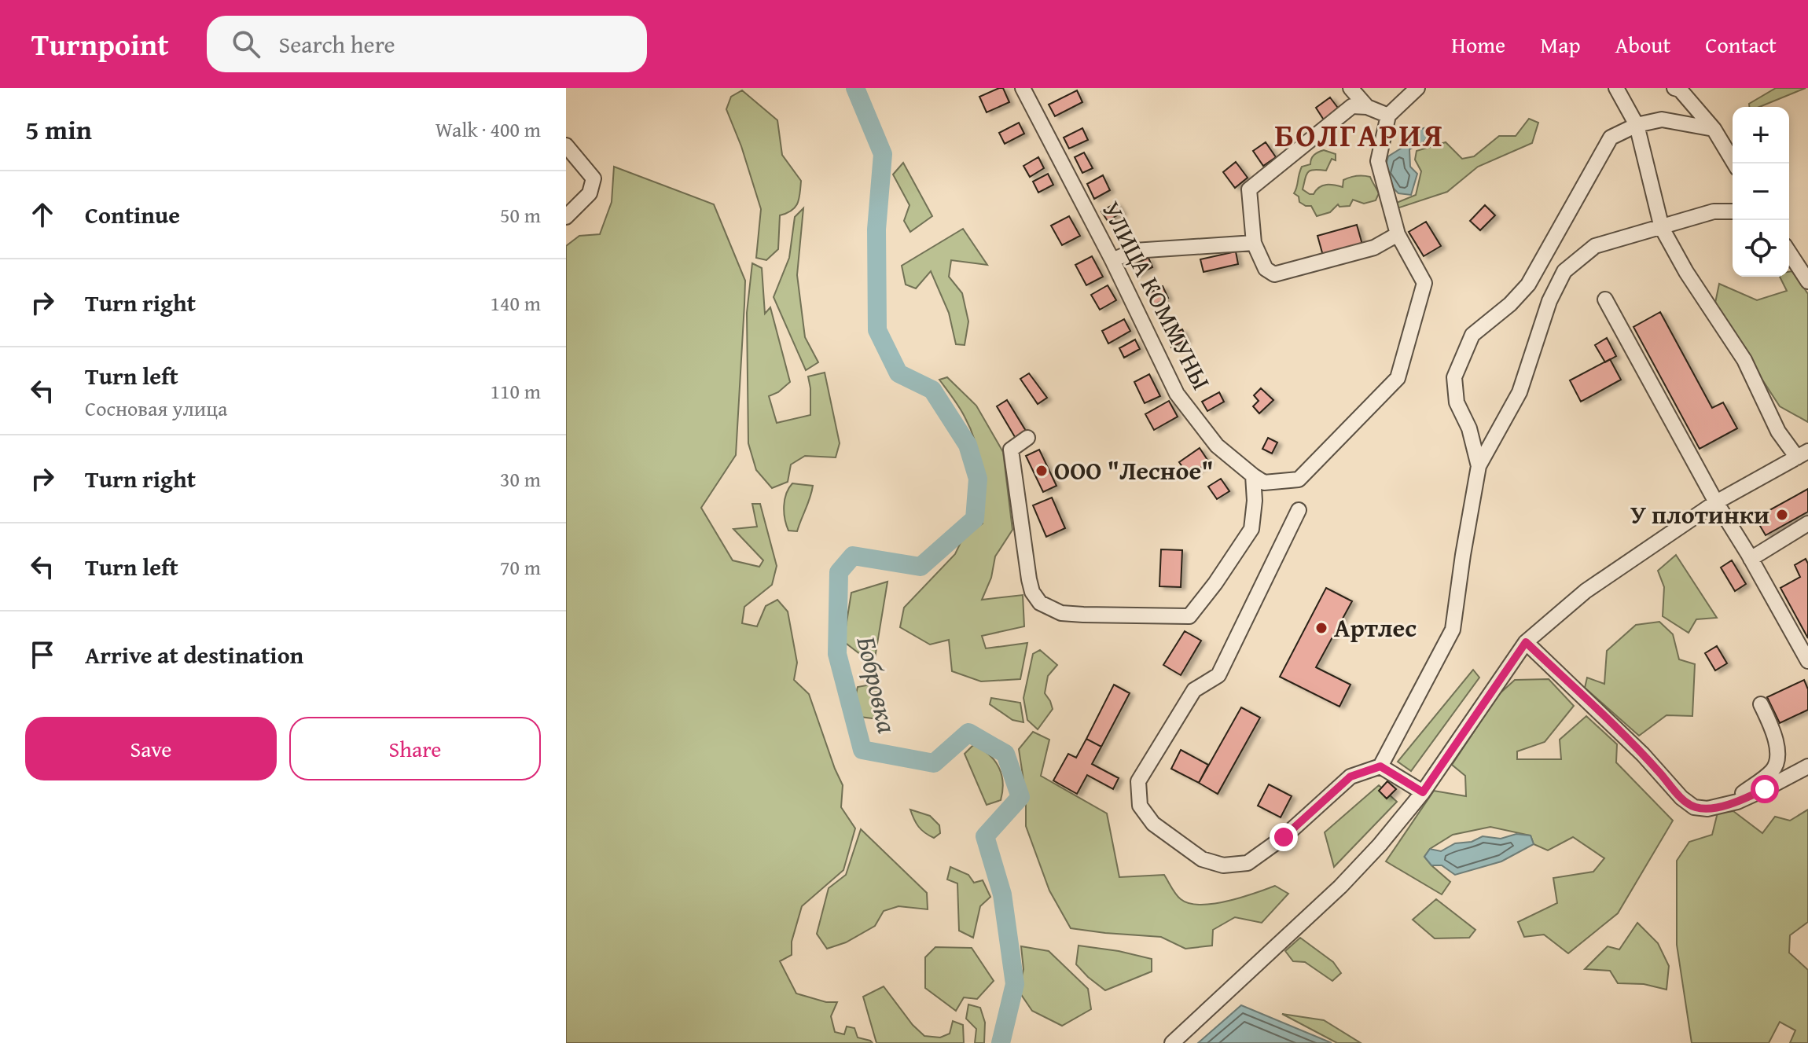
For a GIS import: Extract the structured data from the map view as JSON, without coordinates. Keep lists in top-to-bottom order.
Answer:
{
  "streets": {
    "street": ["УЛИЦА КОММУНЫ"]
  },
  "districts": ["БОЛГАРИЯ"],
  "water": ["Бобровка"],
  "places": ["ООО \"Лесное\"", "У плотинки", "Артлес"],
  "page": {
    "header": "Turnpoint",
    "search": "Search here",
    "nav": [
      "Home",
      "Map",
      "About",
      "Contact"
    ],
    "heading": ["5 min", "Walk · 400 m"],
    "map_buttons": ["+", "−"],
    "list": [
      ["Continue", "50 m"],
      ["Turn right", "140 m"],
      ["Turn left", "Сосновая улица", "110 m"],
      ["Turn right", "30 m"],
      ["Turn left", "70 m"],
      "Arrive at destination"
    ],
    "buttons": ["Save", "Share"]
  }
}
